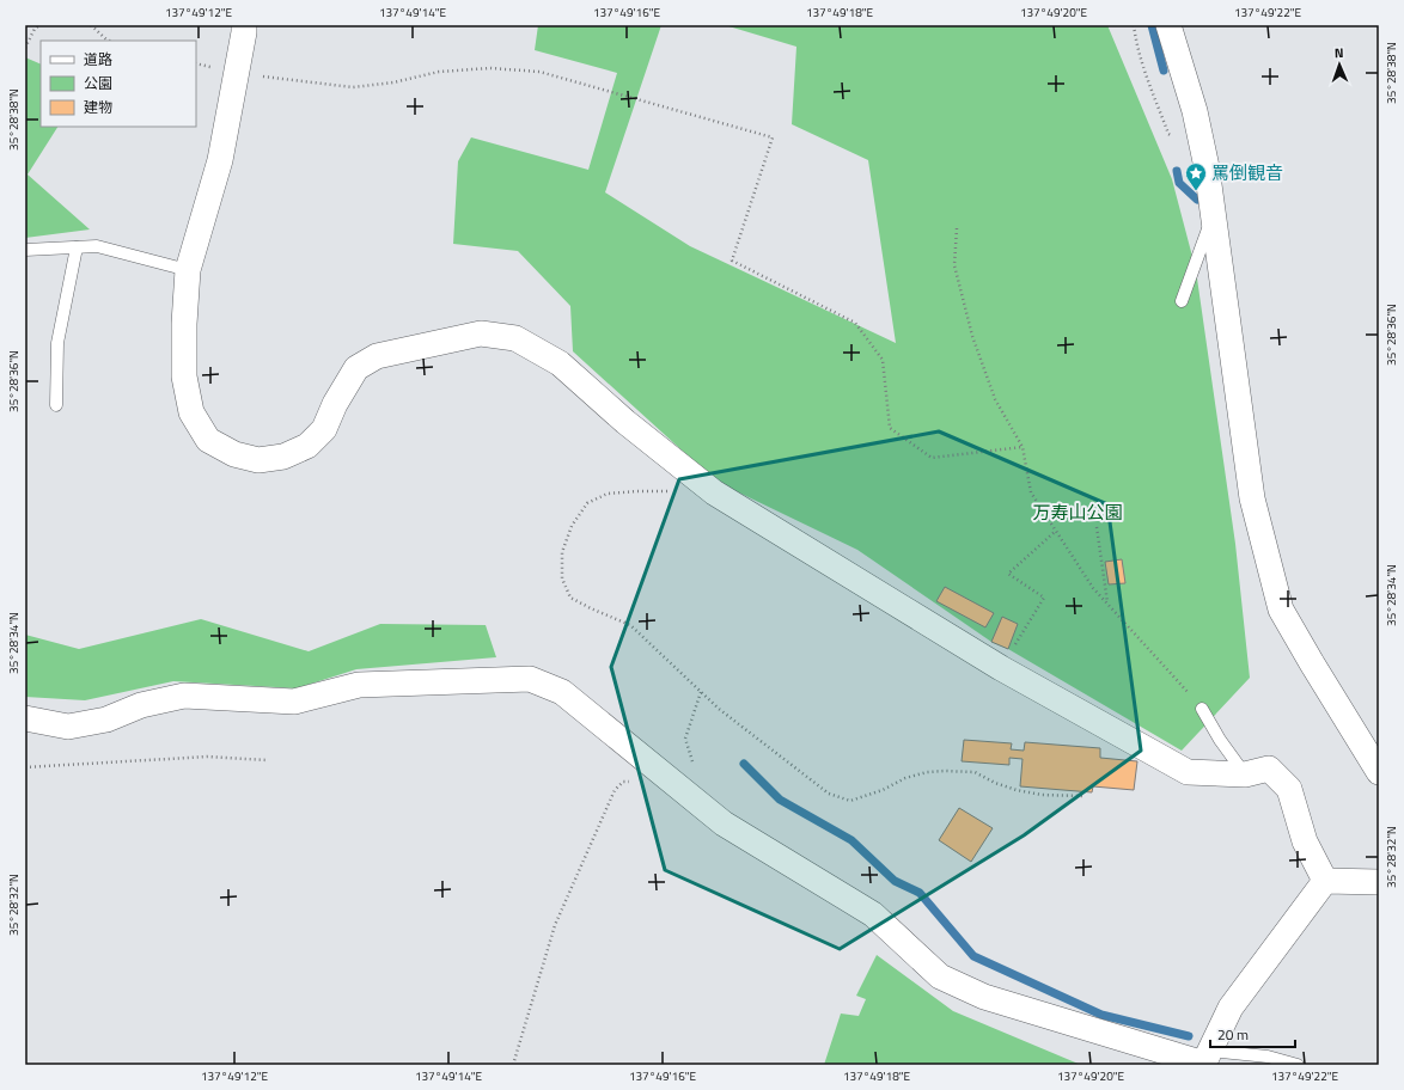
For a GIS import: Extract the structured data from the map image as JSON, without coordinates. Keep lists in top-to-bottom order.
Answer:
{
  "parks": ["万寿山公園"],
  "places": {
    "place": ["罵倒観音"]
  },
  "legend": ["道路", "公園", "建物"],
  "scale_bar": "20 m",
  "north": "top",
  "coordinates": [
    "137°49'12\"E",
    "137°49'14\"E",
    "137°49'16\"E",
    "137°49'18\"E",
    "137°49'20\"E",
    "137°49'22\"E",
    "35°28'38\"N",
    "35°28'36\"N",
    "35°28'34\"N",
    "35°28'32\"N"
  ]
}
